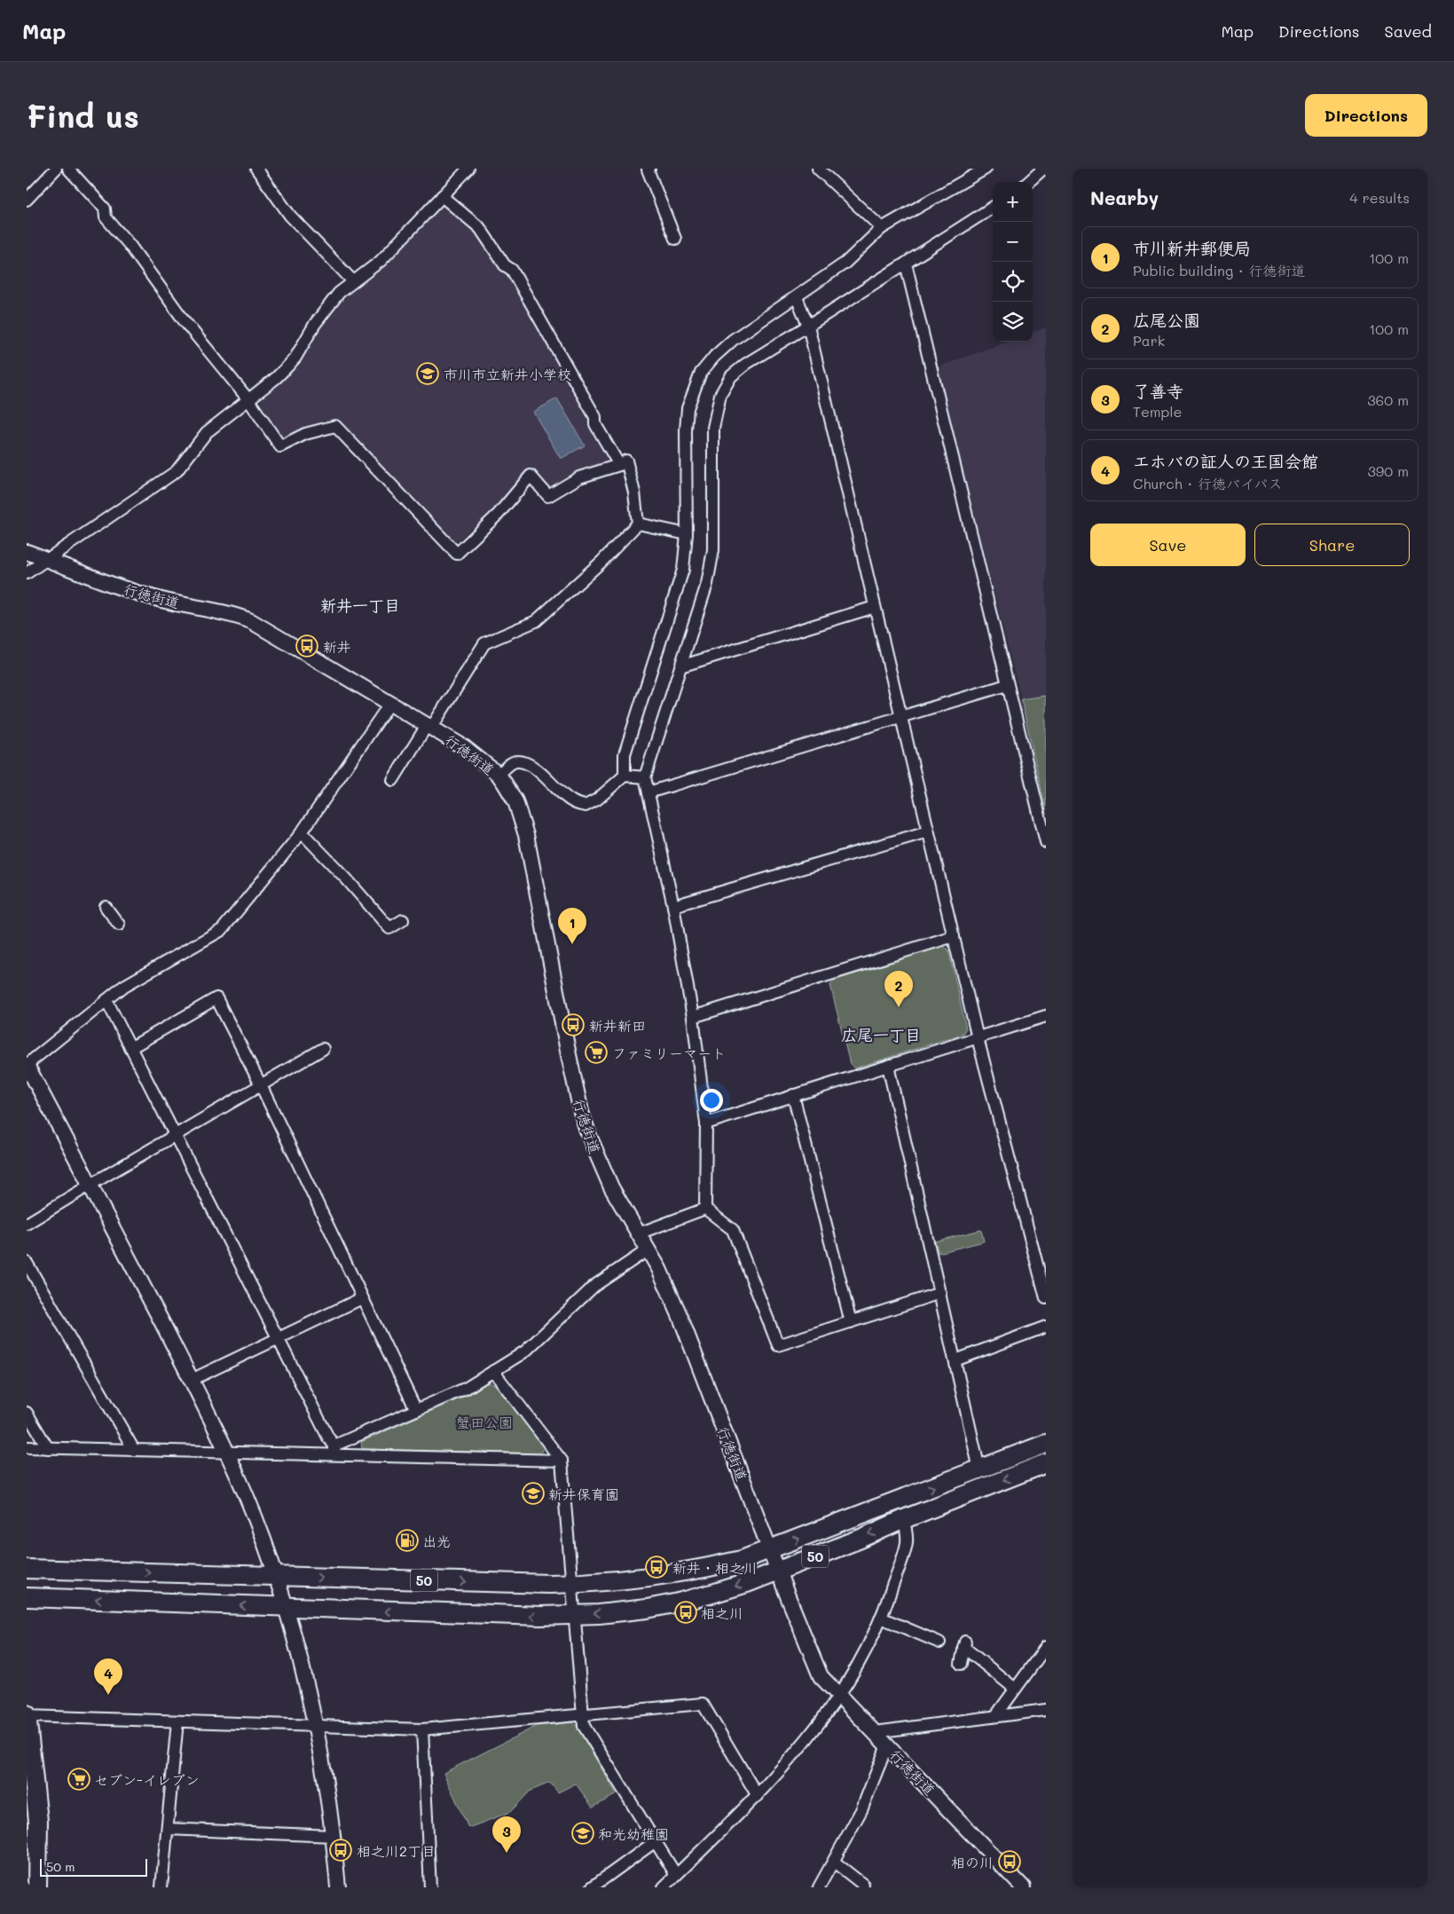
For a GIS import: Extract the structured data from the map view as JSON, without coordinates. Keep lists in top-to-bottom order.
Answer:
{
  "streets": {
    "main road": ["50"],
    "street": ["行徳街道"]
  },
  "crossings": [
    ["行徳街道", "50"]
  ],
  "districts": ["新井一丁目", "広尾一丁目"],
  "parks": ["蟹田公園"],
  "places": {
    "school or university": ["市川市立新井小学校", "新井保育園", "和光幼稚園"],
    "bus stop": [
      "新井",
      "新井新田",
      "新井・相之川",
      "相之川",
      "相之川2丁目",
      "相の川"
    ],
    "supermarket": ["ファミリーマート", "セブン-イレブン"],
    "fuel station": ["出光"]
  },
  "scale_bar": "50 m",
  "page": {
    "header": "Map",
    "nav": ["Map", "Directions", "Saved"],
    "buttons": [
      "Directions",
      ["Save", "Share"]
    ],
    "title": "Find us",
    "heading": ["Nearby", "4 results"],
    "map_buttons": ["+", "−"],
    "list": [
      {
        "mark": "1",
        "name": "市川新井郵便局",
        "note": "Public building · 行徳街道",
        "value": "100 m"
      },
      {
        "mark": "2",
        "name": "広尾公園",
        "note": "Park",
        "value": "100 m"
      },
      {
        "mark": "3",
        "name": "了善寺",
        "note": "Temple",
        "value": "360 m"
      },
      {
        "mark": "4",
        "name": "エホバの証人の王国会館",
        "note": "Church · 行徳バイパス",
        "value": "390 m"
      }
    ],
    "pins": [
      "1",
      "2",
      "4",
      "3"
    ],
    "scale": "50 m"
  }
}
